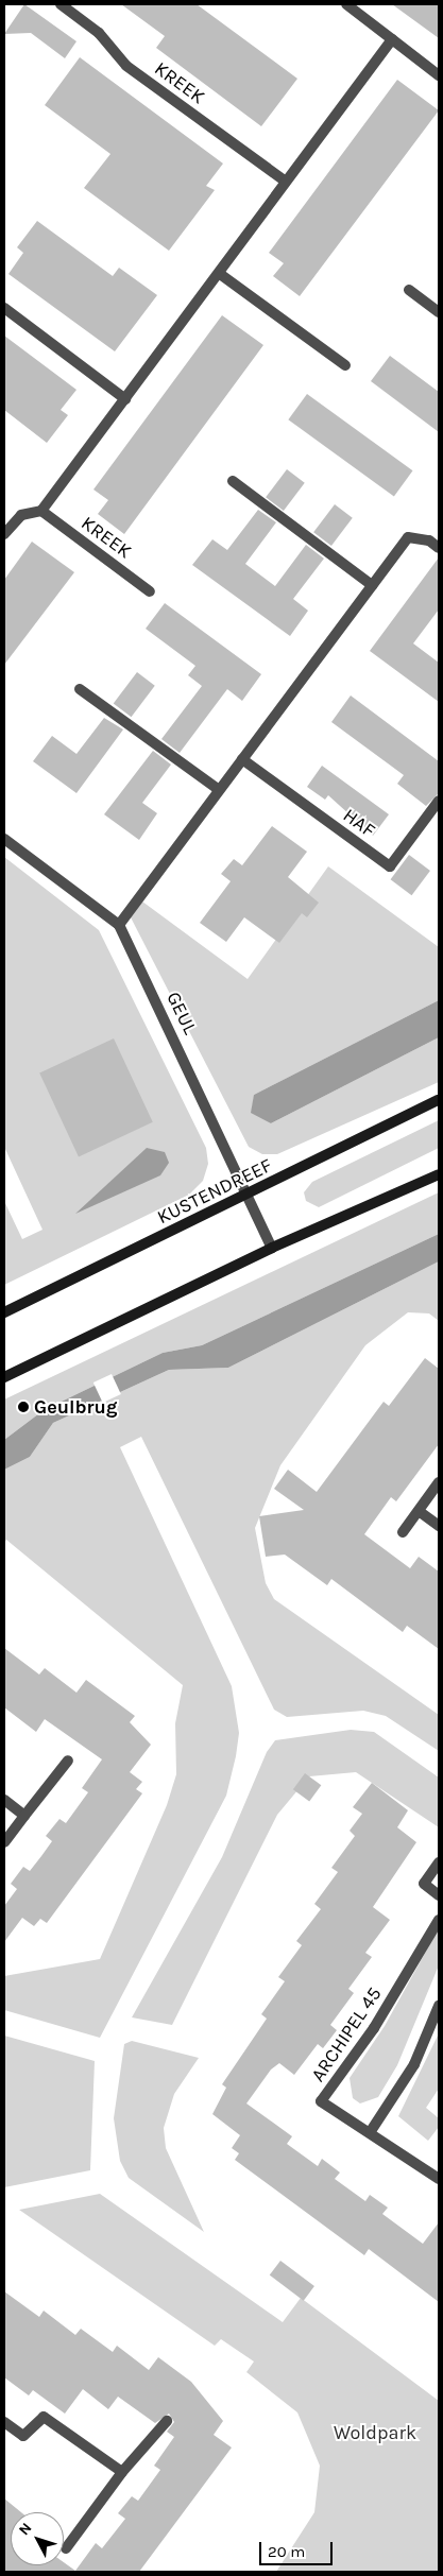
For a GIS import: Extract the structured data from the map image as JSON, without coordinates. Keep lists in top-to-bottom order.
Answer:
{
  "streets": {
    "main road": ["KUSTENDREEF"],
    "street": [
      "KREEK",
      "HAF",
      "GEUL",
      "ARCHIPEL 45"
    ]
  },
  "crossings": [
    ["GEUL", "KUSTENDREEF"]
  ],
  "parks": ["Woldpark"],
  "places": ["Geulbrug"],
  "scale_bar": "20 m",
  "north": "top left"
}
